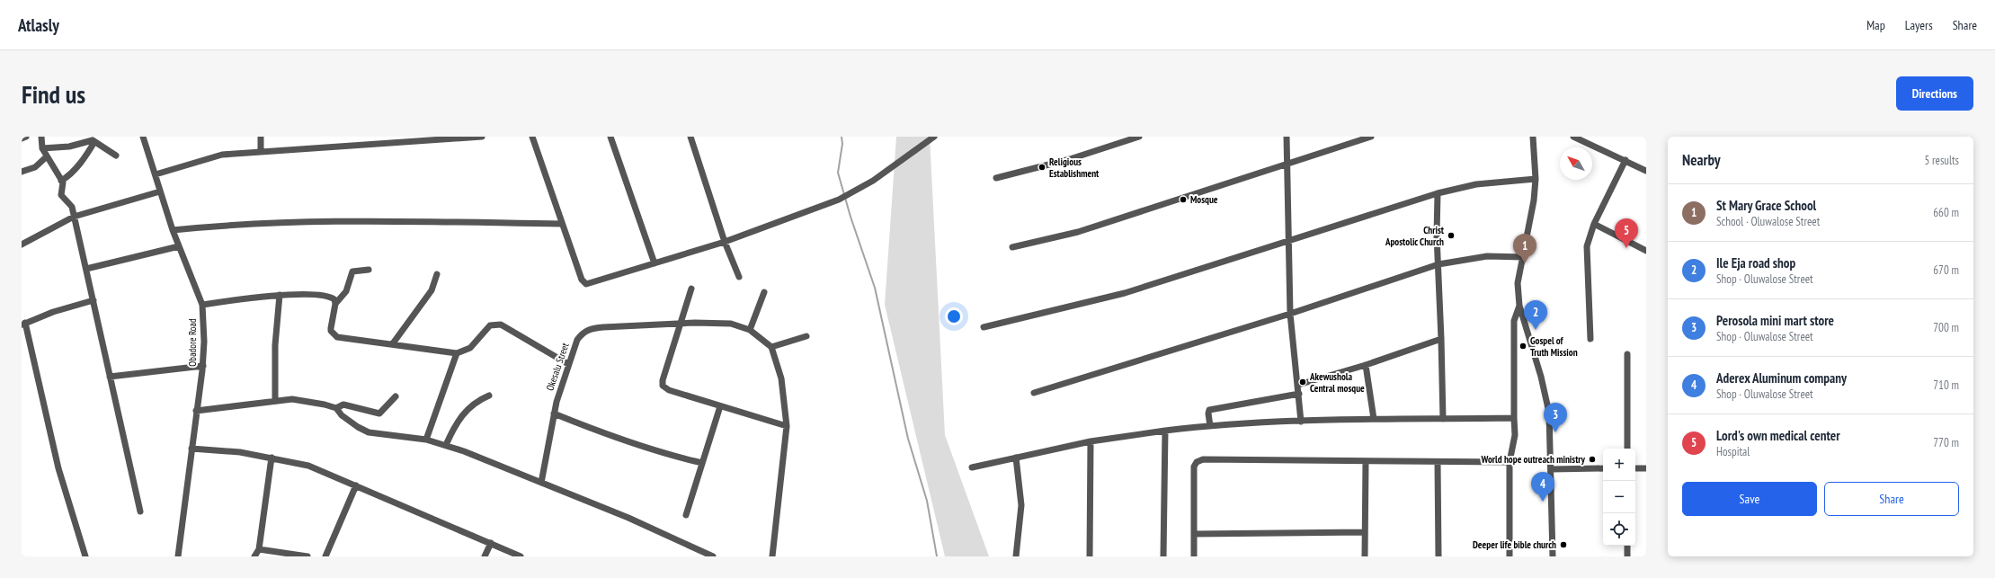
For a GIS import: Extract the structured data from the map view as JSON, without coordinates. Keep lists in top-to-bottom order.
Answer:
{
  "streets": {
    "street": ["Obadore Road", "Okesalu Street"]
  },
  "places": [
    "Religious Establishment",
    "Mosque",
    "Christ Apostolic Church",
    "Gospel of Truth Mission",
    "Akewushola Central mosque",
    "World hope outreach ministry",
    "Deeper life bible church"
  ],
  "north": "top left",
  "page": {
    "header": "Atlasly",
    "nav": ["Map", "Layers", "Share"],
    "buttons": [
      "Directions",
      ["Save", "Share"]
    ],
    "title": "Find us",
    "heading": ["Nearby", "5 results"],
    "list": [
      {
        "mark": "1",
        "name": "St Mary Grace School",
        "note": "School · Oluwalose Street",
        "value": "660 m"
      },
      {
        "mark": "2",
        "name": "Ile Eja road shop",
        "note": "Shop · Oluwalose Street",
        "value": "670 m"
      },
      {
        "mark": "3",
        "name": "Perosola mini mart store",
        "note": "Shop · Oluwalose Street",
        "value": "700 m"
      },
      {
        "mark": "4",
        "name": "Aderex Aluminum company",
        "note": "Shop · Oluwalose Street",
        "value": "710 m"
      },
      {
        "mark": "5",
        "name": "Lord's own medical center",
        "note": "Hospital",
        "value": "770 m"
      }
    ],
    "pins": [
      "5",
      "1",
      "2",
      "3",
      "4"
    ],
    "map_buttons": ["+", "−"]
  }
}
